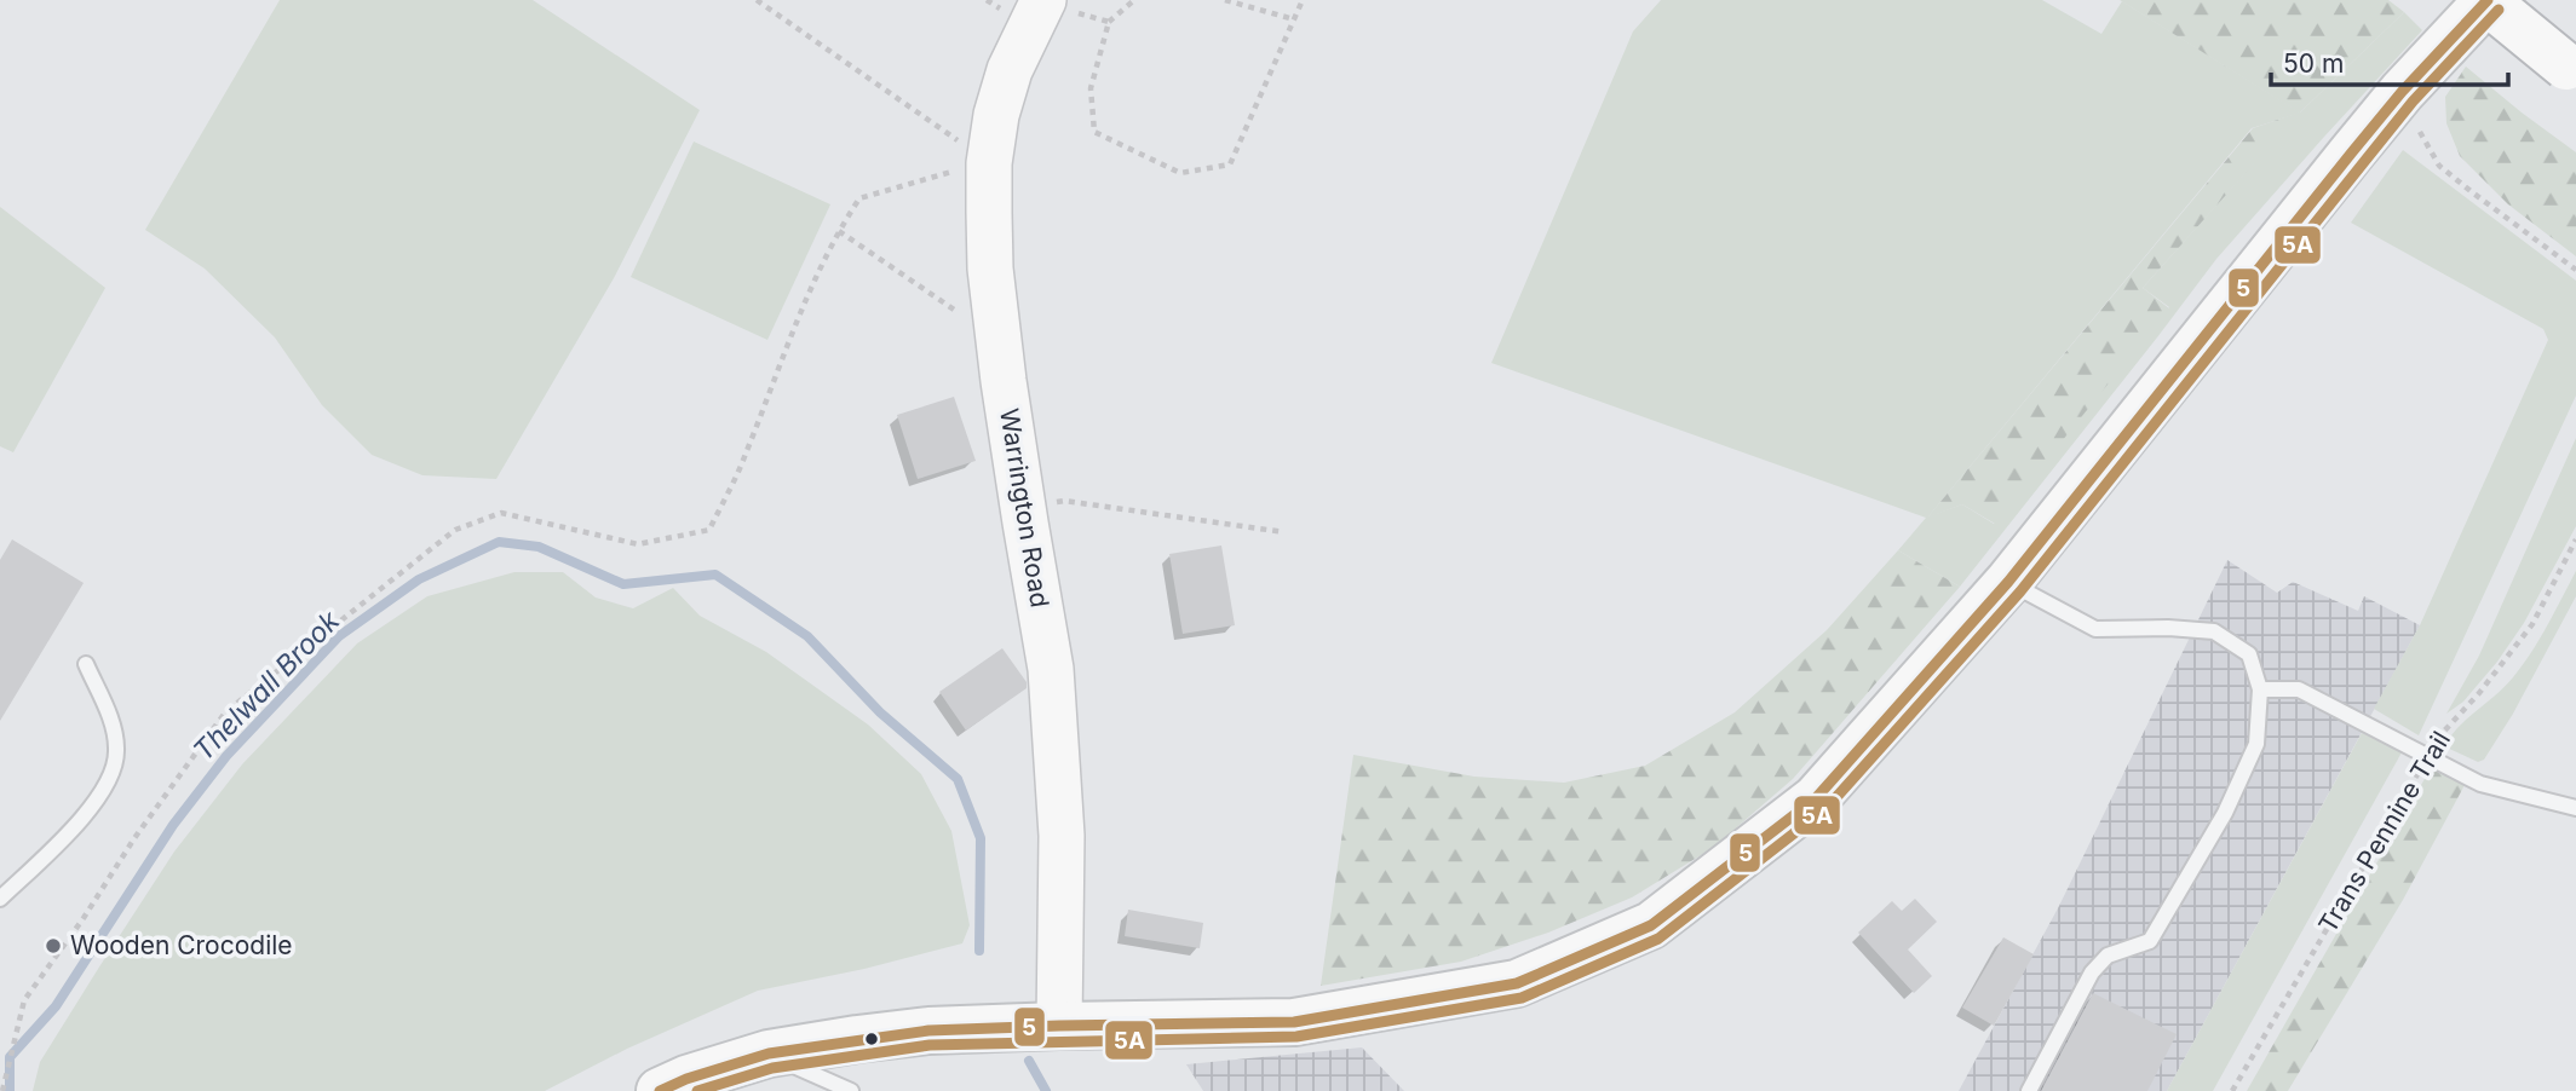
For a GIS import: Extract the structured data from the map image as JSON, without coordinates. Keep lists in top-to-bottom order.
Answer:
{
  "streets": {
    "street": ["Warrington Road"],
    "path": ["Trans Pennine Trail"]
  },
  "water": ["Thelwall Brook"],
  "places": ["Wooden Crocodile"],
  "lines": ["transit line 5", "transit line 5A"],
  "scale_bar": "50 m"
}
